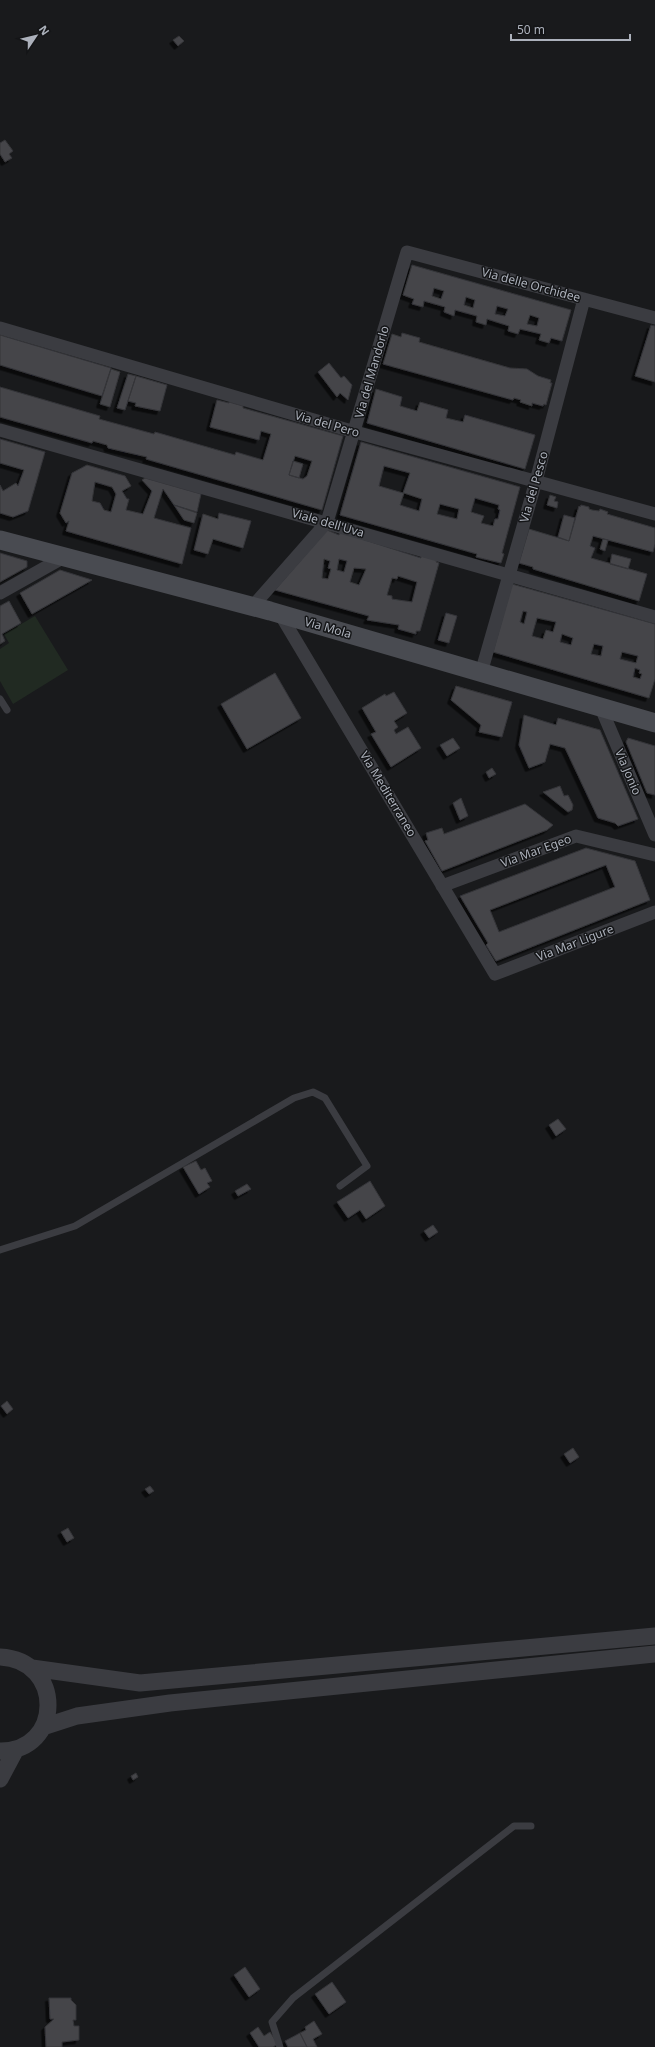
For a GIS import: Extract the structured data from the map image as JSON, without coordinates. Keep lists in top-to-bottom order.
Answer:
{
  "streets": {
    "main road": ["Via Mola"],
    "street": [
      "Via delle Orchidee",
      "Via del Mandorlo",
      "Via del Pero",
      "Via del Pesco",
      "Viale dell'Uva",
      "Via Jonio",
      "Via Mediterraneo",
      "Via Mar Egeo",
      "Via Mar Ligure"
    ]
  },
  "crossings": [
    ["Via delle Orchidee", "Via del Mandorlo"],
    ["Via delle Orchidee", "Via del Pesco"],
    ["Via del Mandorlo", "Via del Pero"],
    ["Via del Mandorlo", "Viale dell'Uva"],
    ["Via del Mandorlo", "Via Mola"],
    ["Via del Pero", "Via del Pesco"],
    ["Via del Pesco", "Viale dell'Uva"],
    ["Via del Pesco", "Via Mola"],
    ["Via Mola", "Via Jonio"],
    ["Via Mola", "Via Mediterraneo"],
    ["Via Mediterraneo", "Via Mar Egeo"],
    ["Via Mediterraneo", "Via Mar Ligure"]
  ],
  "scale_bar": "50 m",
  "north": "top right"
}
